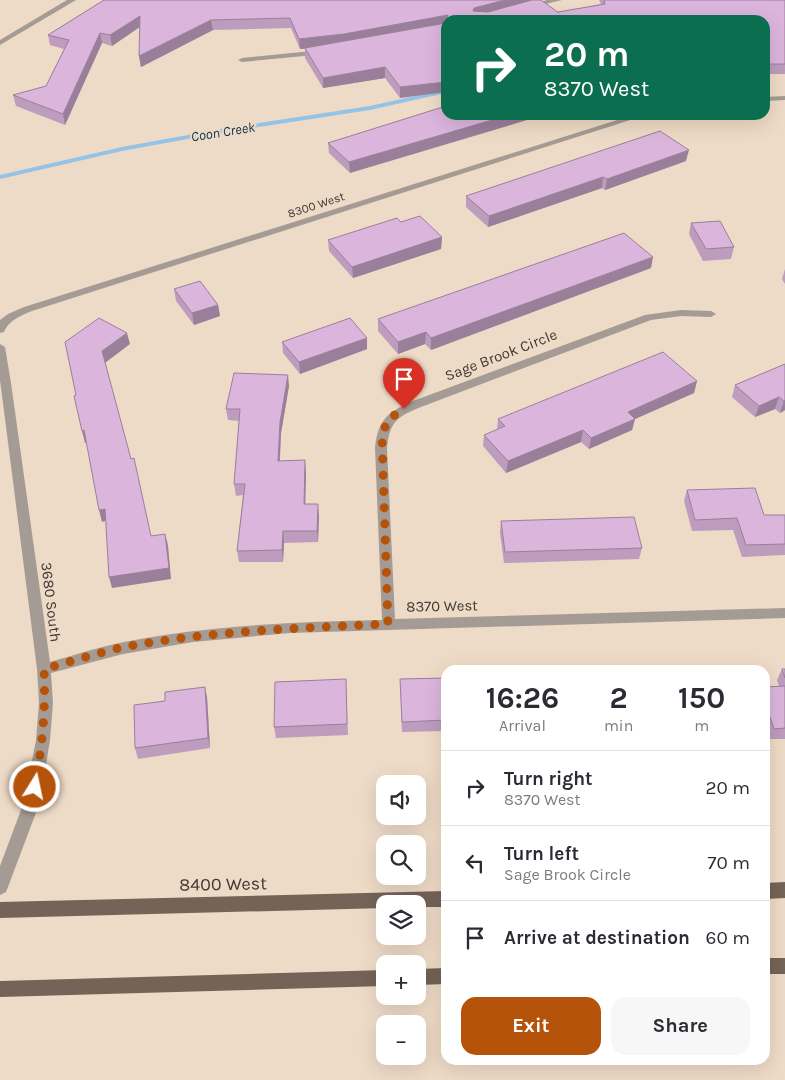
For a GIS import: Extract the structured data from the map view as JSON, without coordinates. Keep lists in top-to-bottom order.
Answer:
{
  "streets": {
    "main road": ["8400 West"],
    "street": [
      "8300 West",
      "Sage Brook Circle",
      "3680 South",
      "8370 West"
    ]
  },
  "crossings": [
    ["Sage Brook Circle", "8370 West"],
    ["3680 South", "8370 West"]
  ],
  "water": ["Coon Creek"],
  "page": {
    "turn": ["20 m", "8370 West"],
    "eta": [
      "16:26",
      "Arrival",
      "2",
      "min",
      "150",
      "m"
    ],
    "list": [
      {
        "name": "Turn right",
        "note": "8370 West",
        "value": "20 m"
      },
      {
        "name": "Turn left",
        "note": "Sage Brook Circle",
        "value": "70 m"
      },
      {
        "name": "Arrive at destination",
        "value": "60 m"
      }
    ],
    "map_buttons": ["+", "−"],
    "buttons": ["Exit", "Share"]
  }
}
